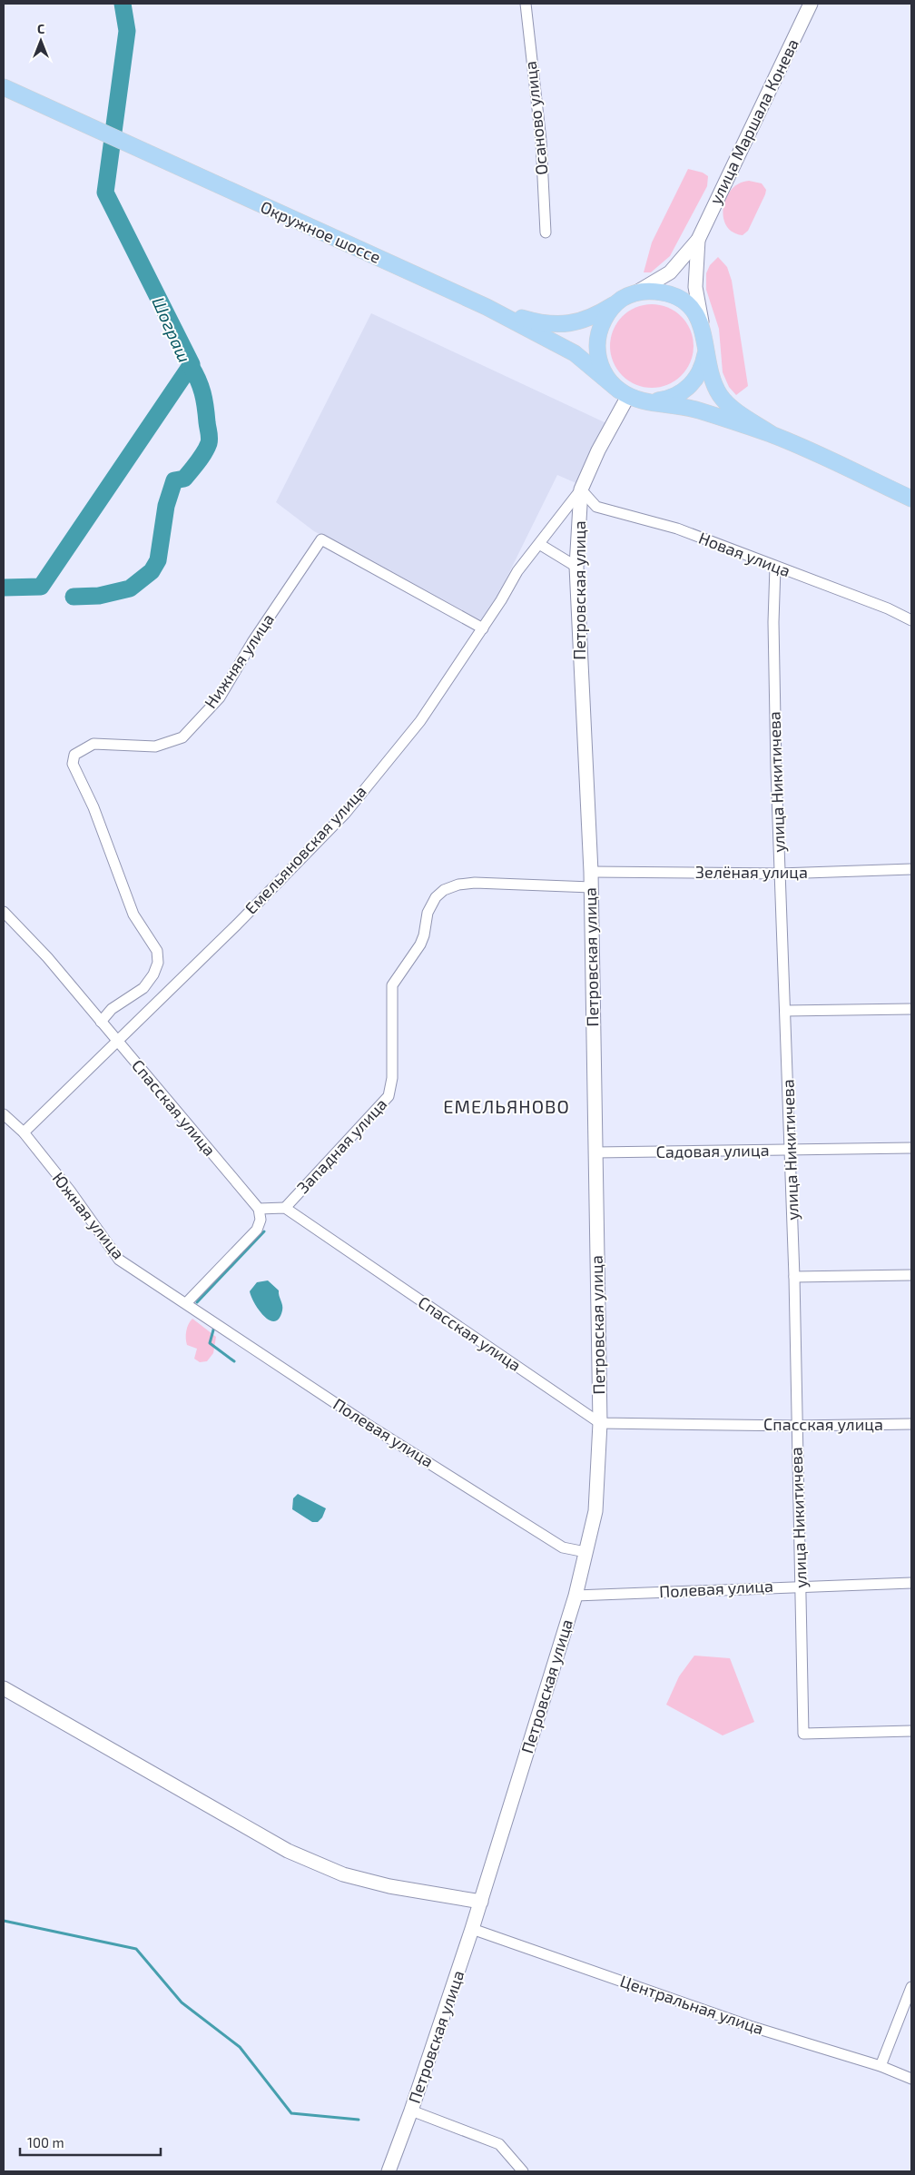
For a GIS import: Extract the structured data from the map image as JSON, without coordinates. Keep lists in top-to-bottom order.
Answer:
{
  "streets": {
    "main road": ["Окружное шоссе"],
    "street": [
      "Осаново улица",
      "улица Маршала Конева",
      "Новая улица",
      "Петровская улица",
      "Нижняя улица",
      "улица Никитичева",
      "Емельяновская улица",
      "Зелёная улица",
      "Спасская улица",
      "Западная улица",
      "Садовая улица",
      "Южная улица",
      "Полевая улица",
      "Центральная улица"
    ]
  },
  "crossings": [
    ["Окружное шоссе", "Петровская улица"],
    ["Новая улица", "Петровская улица"],
    ["Новая улица", "улица Никитичева"],
    ["Новая улица", "Емельяновская улица"],
    ["Петровская улица", "Емельяновская улица"],
    ["Петровская улица", "Зелёная улица"],
    ["Петровская улица", "Спасская улица"],
    ["Петровская улица", "Западная улица"],
    ["Петровская улица", "Садовая улица"],
    ["Петровская улица", "Полевая улица"],
    ["Петровская улица", "Центральная улица"],
    ["Нижняя улица", "Емельяновская улица"],
    ["Нижняя улица", "Спасская улица"],
    ["улица Никитичева", "Зелёная улица"],
    ["улица Никитичева", "Спасская улица"],
    ["улица Никитичева", "Садовая улица"],
    ["улица Никитичева", "Полевая улица"],
    ["Емельяновская улица", "Спасская улица"],
    ["Емельяновская улица", "Южная улица"],
    ["Спасская улица", "Западная улица"],
    ["Южная улица", "Полевая улица"]
  ],
  "districts": ["ЕМЕЛЬЯНОВО"],
  "water": ["Шограш"],
  "scale_bar": "100 m",
  "north": "top"
}
